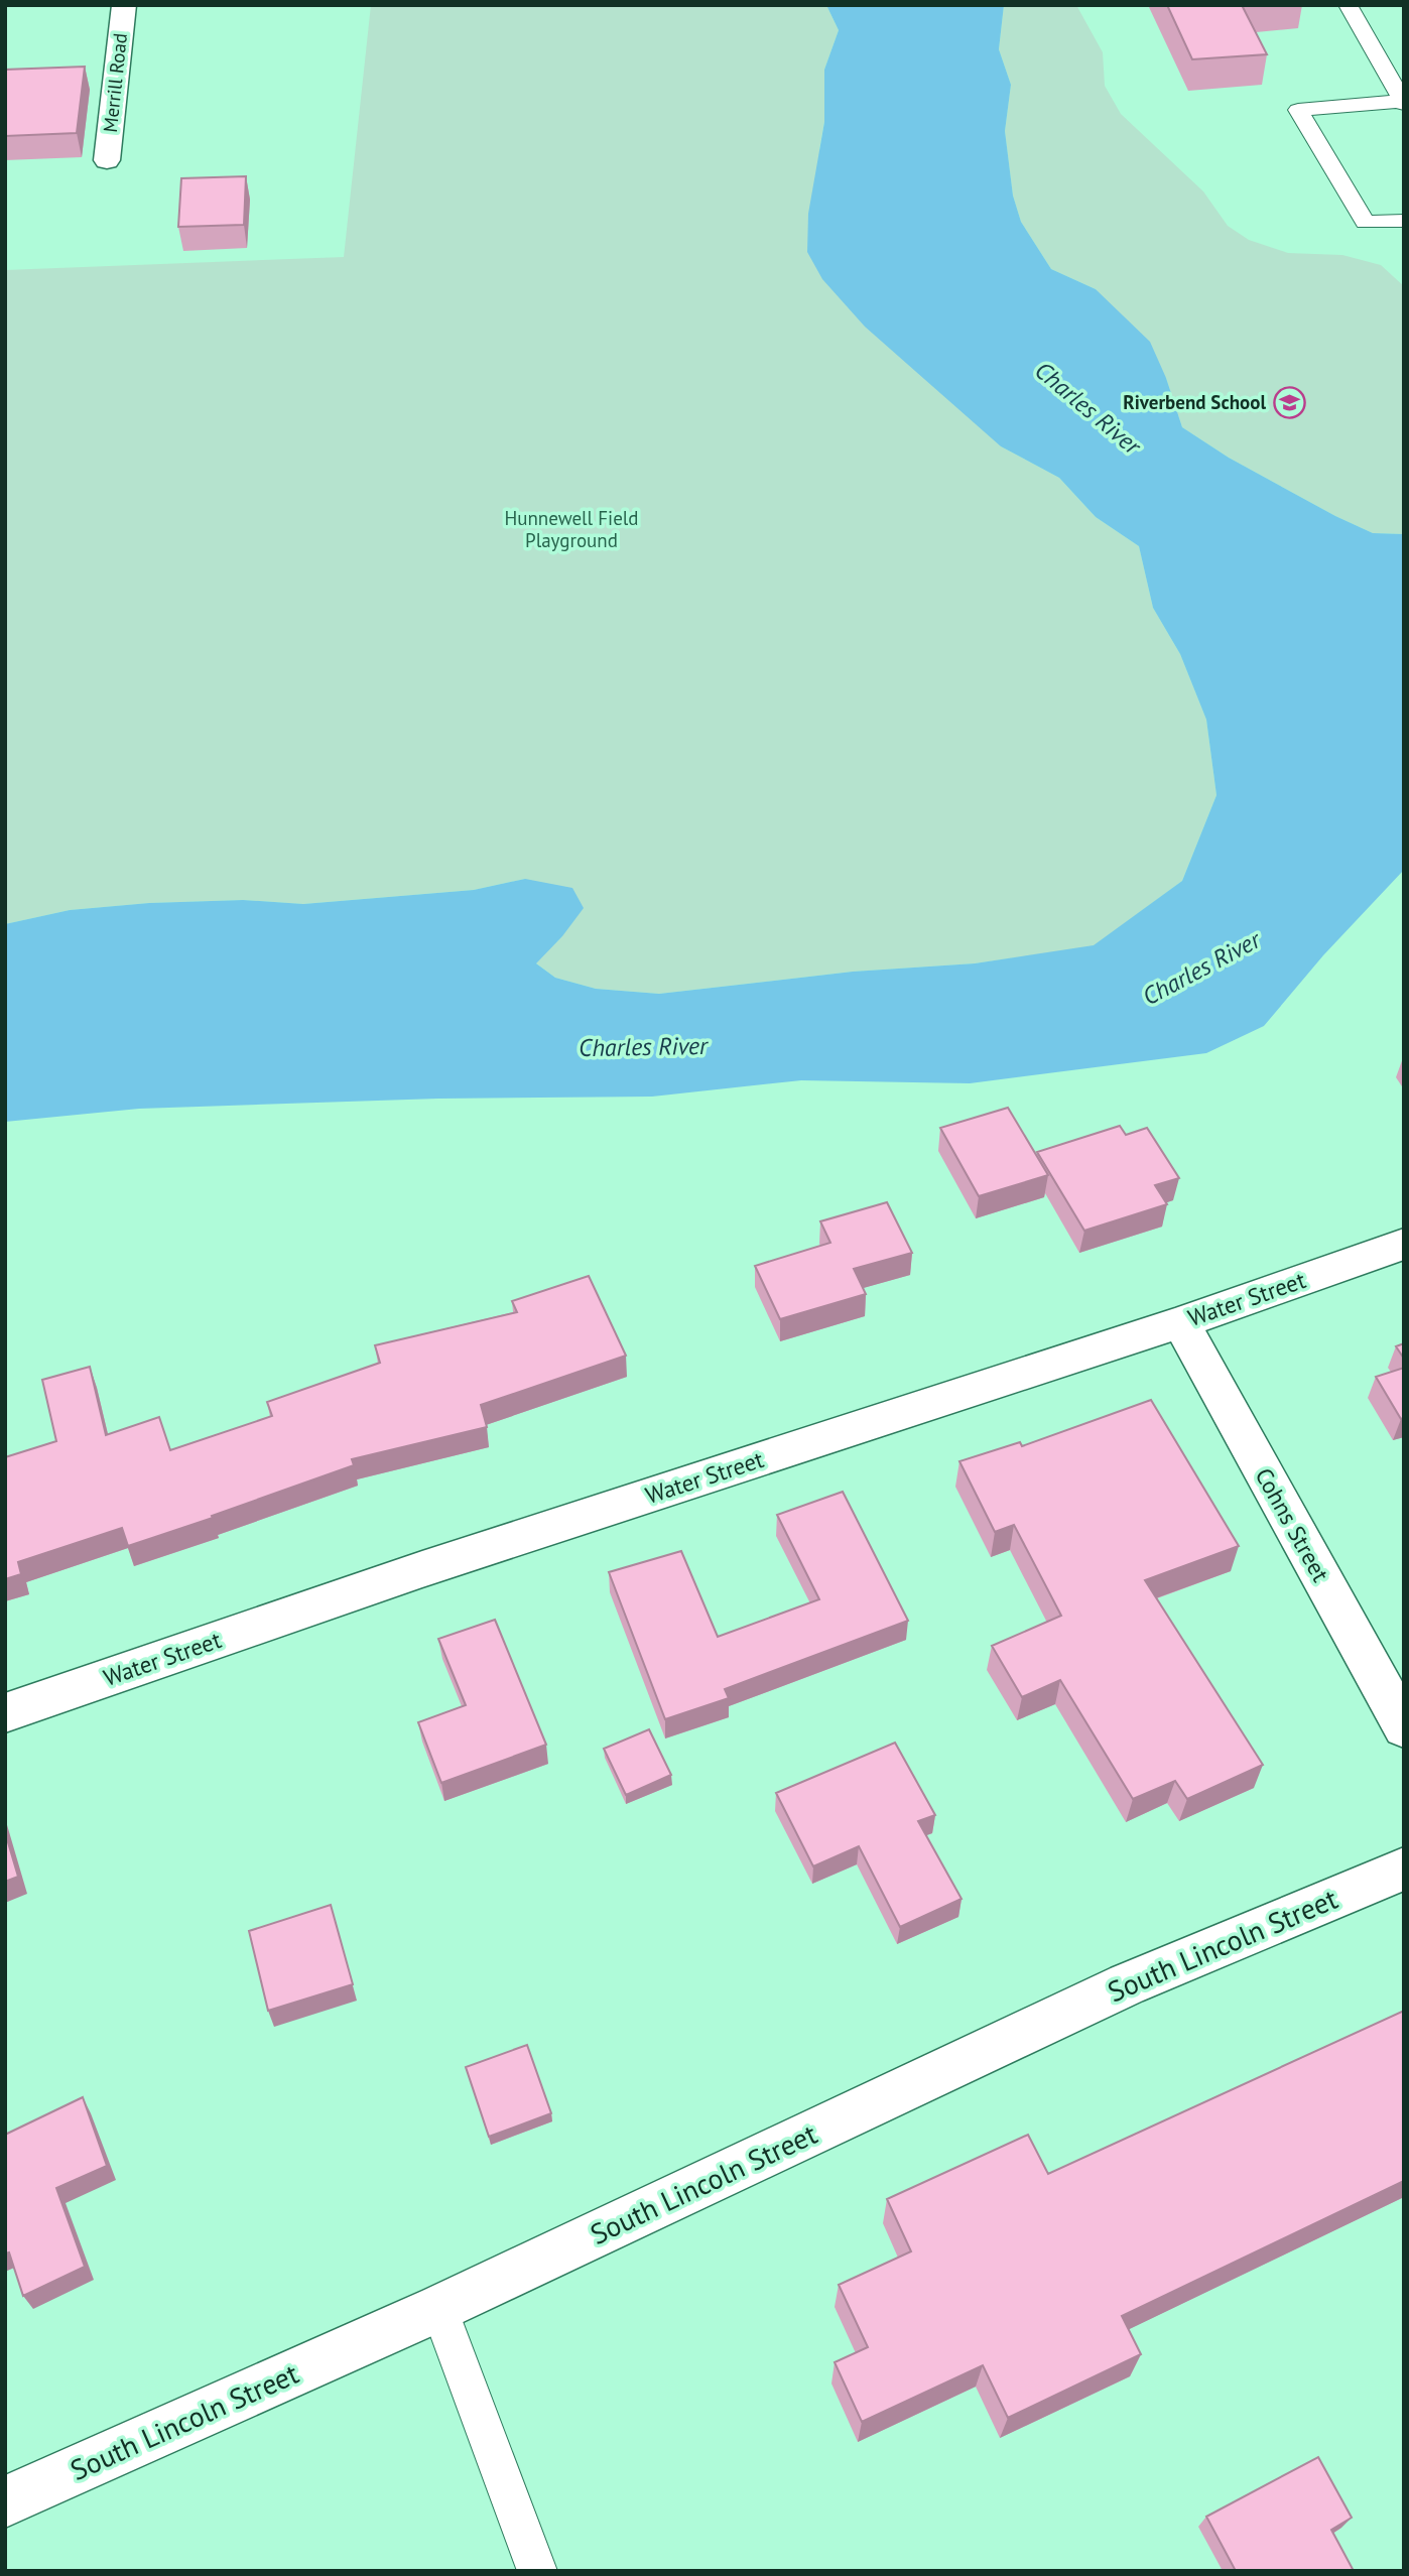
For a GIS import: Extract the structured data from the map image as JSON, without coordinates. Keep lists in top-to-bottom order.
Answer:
{
  "streets": {
    "street": [
      "Merrill Road",
      "Water Street",
      "Cohns Street",
      "South Lincoln Street"
    ]
  },
  "crossings": [
    ["Water Street", "Cohns Street"]
  ],
  "water": ["Charles River"],
  "parks": ["Hunnewell Field Playground"],
  "places": {
    "school or university": ["Riverbend School"]
  }
}
